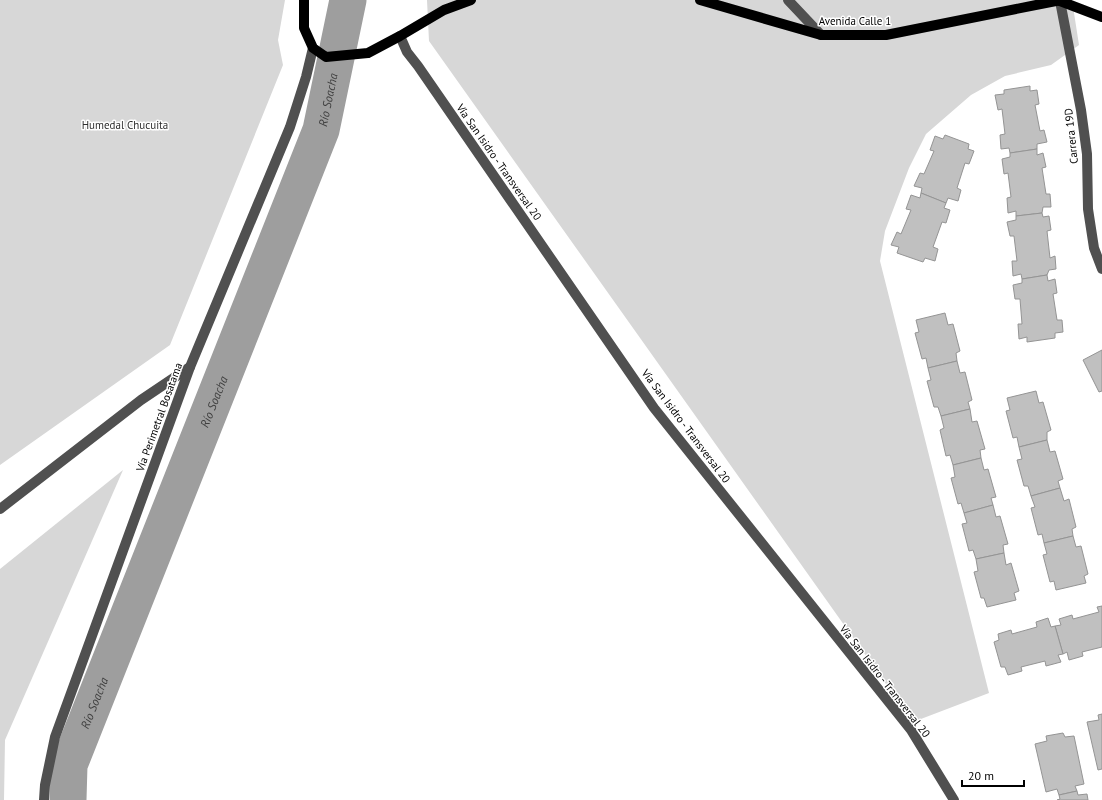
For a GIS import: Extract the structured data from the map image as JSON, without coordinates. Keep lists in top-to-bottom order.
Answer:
{
  "streets": {
    "main road": ["Avenida Calle 1"],
    "street": ["Carrera 19D", "Vía San Isidro - Transversal 20", "Vía Perimetral Bosatama"]
  },
  "crossings": [
    ["Avenida Calle 1", "Carrera 19D"]
  ],
  "water": ["Río Soacha"],
  "parks": ["Humedal Chucuita"],
  "scale_bar": "20 m"
}
